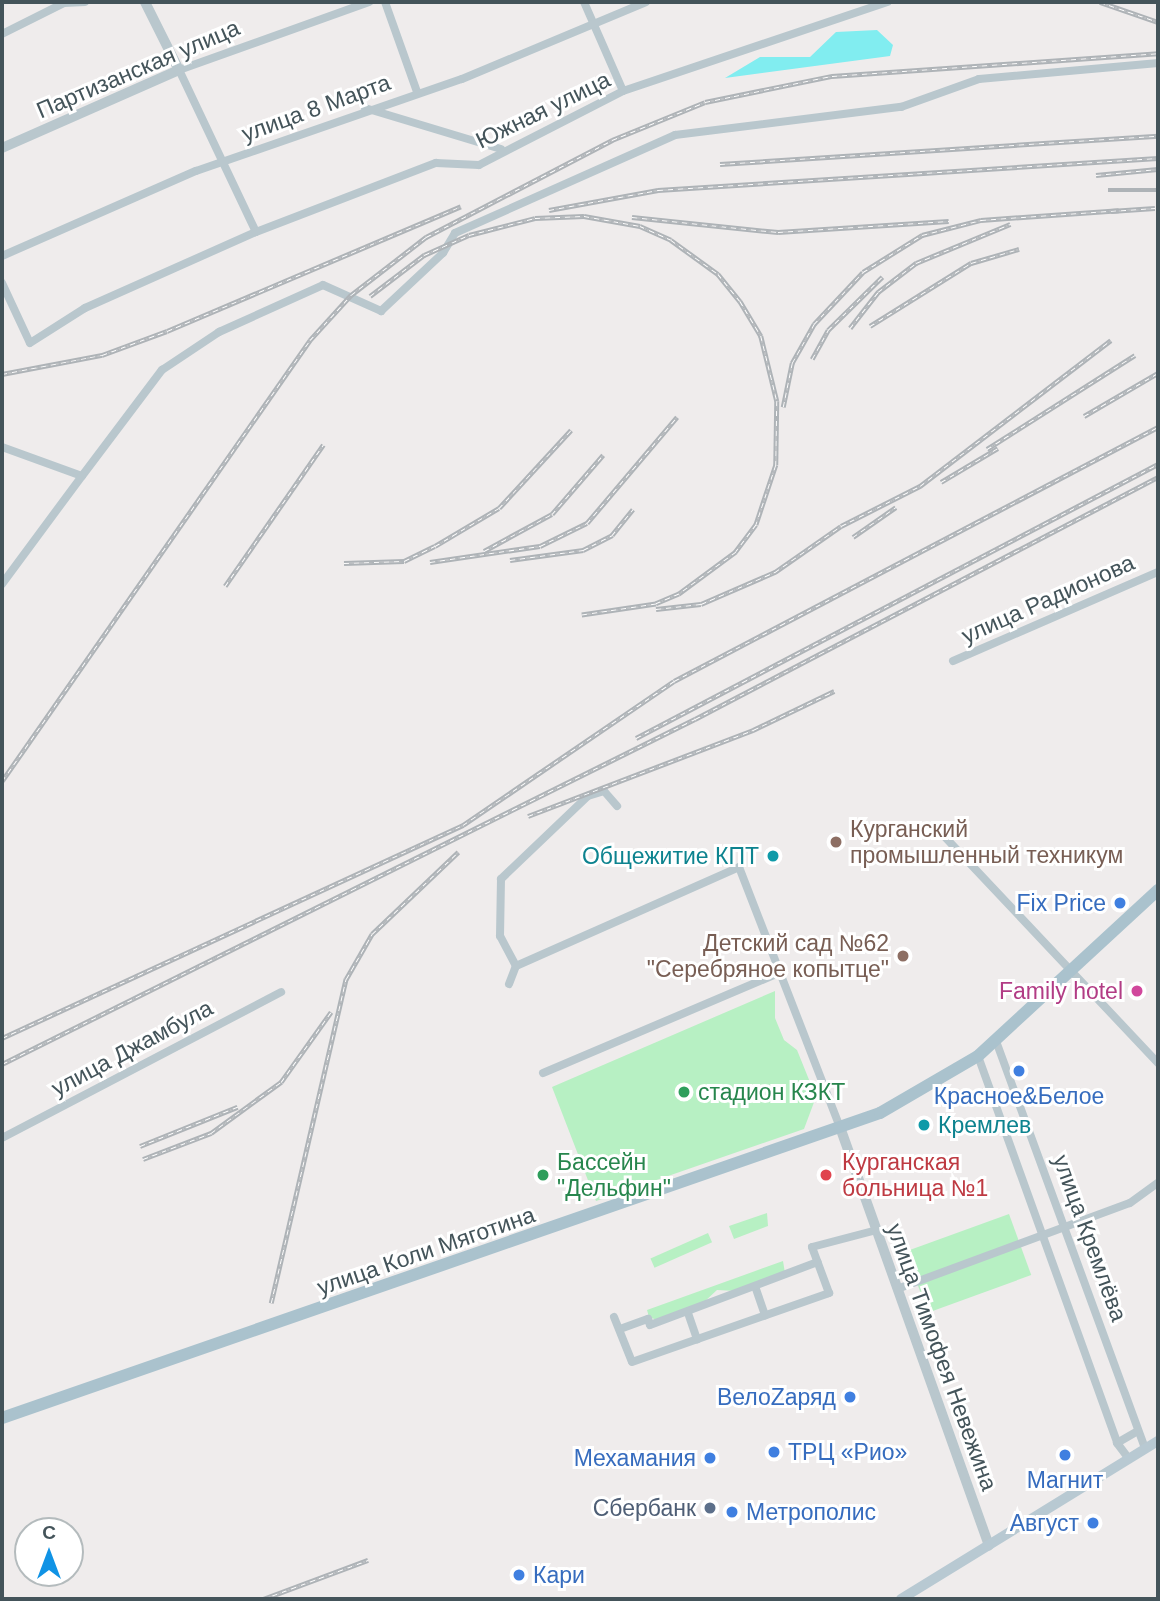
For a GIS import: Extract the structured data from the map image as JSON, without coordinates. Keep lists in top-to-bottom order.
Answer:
{
  "streets": {
    "main road": ["улица Коли Мяготина"],
    "street": [
      "Партизанская улица",
      "улица 8 Марта",
      "Южная улица",
      "улица Радионова",
      "улица Джамбула",
      "улица Кремлёва",
      "улица Тимофея Невежина"
    ]
  },
  "crossings": [
    ["улица Кремлёва", "улица Коли Мяготина"],
    ["улица Коли Мяготина", "улица Тимофея Невежина"]
  ],
  "places": [
    "Курганский промышленный техникум",
    "Общежитие КПТ",
    "Fix Price",
    "Детский сад №62 \"Серебряное копытце\"",
    "Family hotel",
    "Красное&Белое",
    "стадион КЗКТ",
    "Кремлев",
    "Бассейн \"Дельфин\"",
    "Курганская больница №1",
    "ВелоZаряд",
    "ТРЦ «Рио»",
    "Магнит",
    "Мехамания",
    "Сбербанк",
    "Метрополис",
    "Август",
    "Кари"
  ],
  "north": "top"
}
